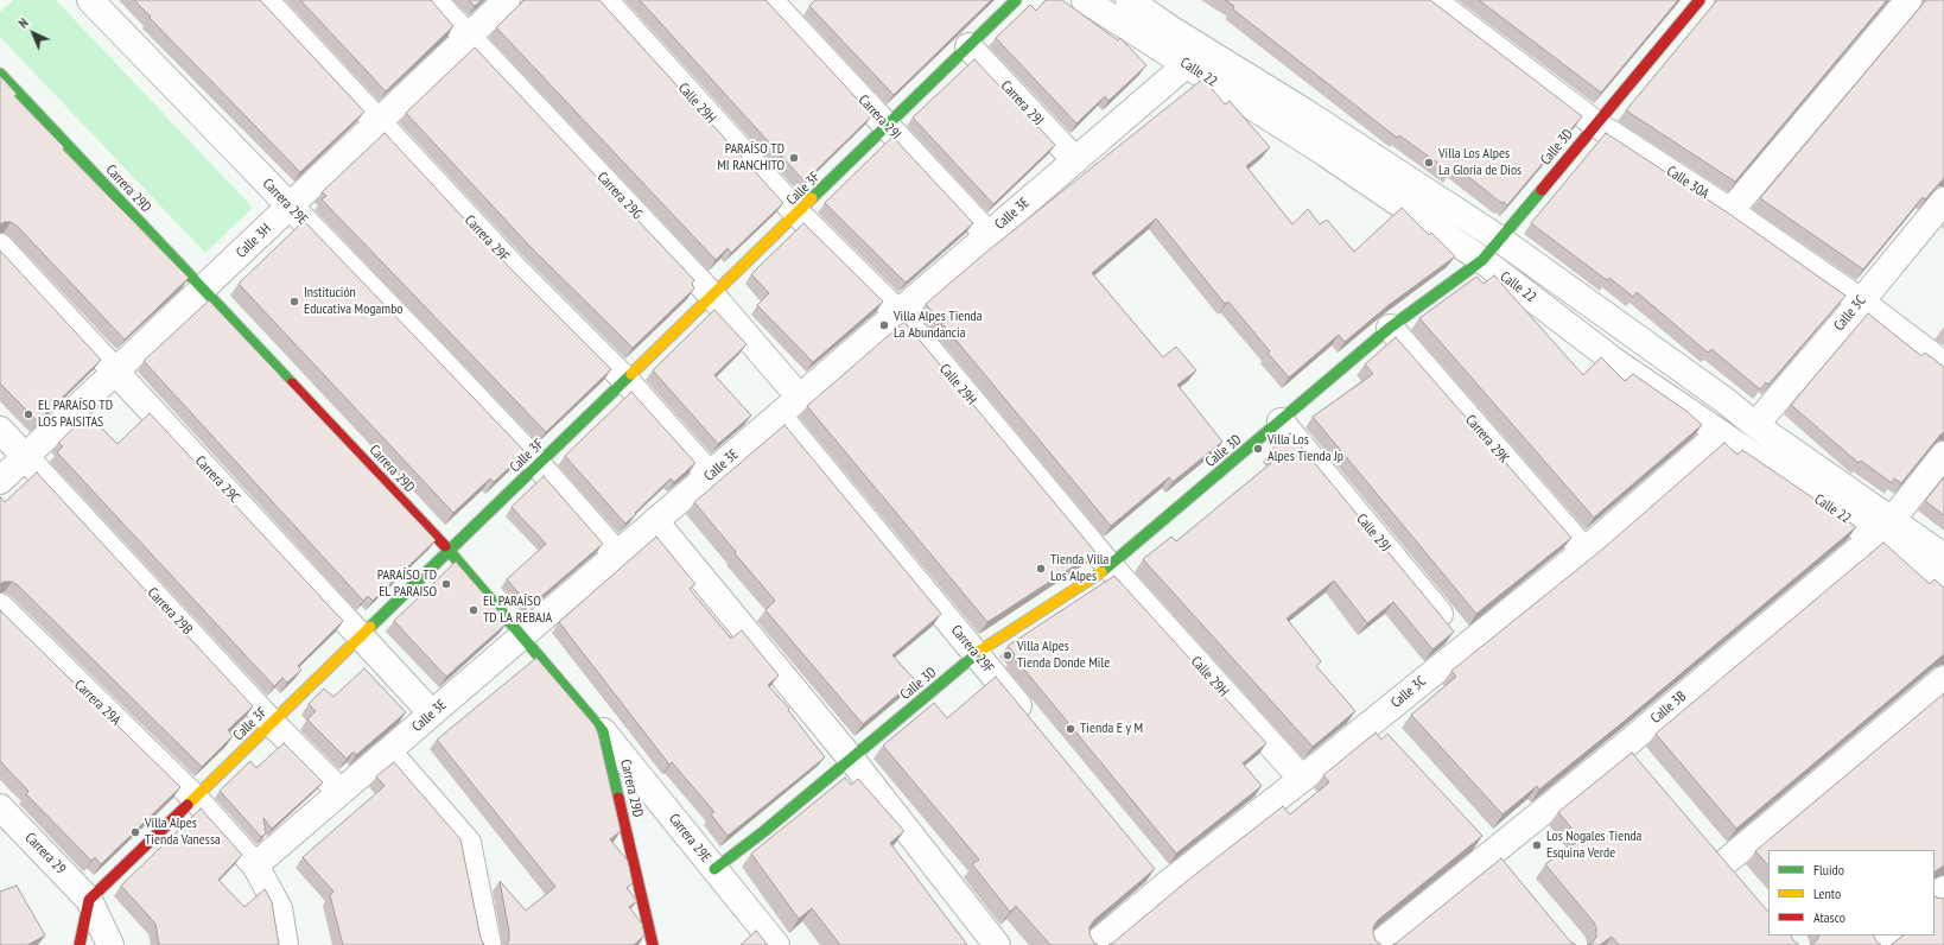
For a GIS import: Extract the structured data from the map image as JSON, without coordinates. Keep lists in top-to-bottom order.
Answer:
{
  "streets": {
    "street": [
      "Calle 22",
      "Calle 29H",
      "Carrera 29J",
      "Carrera 29I",
      "Calle 3D",
      "Calle 30A",
      "Carrera 29D",
      "Calle 3F",
      "Carrera 29G",
      "Carrera 29E",
      "Calle 3E",
      "Carrera 29F",
      "Calle 3H",
      "Calle 3C",
      "Carrera 29K",
      "Carrera 29C",
      "Calle 29J",
      "Carrera 29B",
      "Carrera 29A",
      "Calle 3B",
      "Carrera 29"
    ]
  },
  "crossings": [
    ["Calle 22", "Calle 3D"],
    ["Calle 22", "Calle 3E"],
    ["Calle 22", "Calle 3C"],
    ["Calle 22", "Calle 3B"],
    ["Calle 29H", "Calle 3D"],
    ["Calle 29H", "Calle 3F"],
    ["Calle 29H", "Calle 3E"],
    ["Calle 29H", "Calle 3C"],
    ["Carrera 29J", "Calle 3F"],
    ["Carrera 29J", "Calle 3E"],
    ["Carrera 29I", "Calle 3F"],
    ["Carrera 29I", "Calle 3E"],
    ["Calle 3D", "Calle 30A"],
    ["Calle 3D", "Carrera 29E"],
    ["Calle 3D", "Carrera 29F"],
    ["Calle 3D", "Carrera 29K"],
    ["Calle 3D", "Calle 29J"],
    ["Calle 30A", "Calle 3C"],
    ["Carrera 29D", "Calle 3F"],
    ["Carrera 29D", "Carrera 29E"],
    ["Carrera 29D", "Calle 3E"],
    ["Carrera 29D", "Calle 3H"],
    ["Calle 3F", "Carrera 29G"],
    ["Calle 3F", "Carrera 29E"],
    ["Calle 3F", "Carrera 29F"],
    ["Calle 3F", "Carrera 29C"],
    ["Calle 3F", "Carrera 29B"],
    ["Calle 3F", "Carrera 29A"],
    ["Calle 3F", "Carrera 29"],
    ["Carrera 29G", "Calle 3E"],
    ["Carrera 29G", "Calle 3H"],
    ["Carrera 29E", "Calle 3E"],
    ["Carrera 29E", "Calle 3H"],
    ["Calle 3E", "Carrera 29F"],
    ["Calle 3E", "Carrera 29C"],
    ["Calle 3E", "Carrera 29B"],
    ["Calle 3E", "Carrera 29A"],
    ["Carrera 29F", "Calle 3H"],
    ["Calle 3H", "Carrera 29C"],
    ["Calle 3H", "Carrera 29B"],
    ["Calle 3C", "Carrera 29K"],
    ["Calle 3C", "Calle 29J"]
  ],
  "places": [
    "PARAÍSO TD MI RANCHITO",
    "Villa Los Alpes La Gloria de Dios",
    "Institución Educativa Mogambo",
    "Villa Alpes Tienda La Abundancia",
    "EL PARAÍSO TD LOS PAISITAS",
    "Villa Los Alpes Tienda Jp",
    "Tienda Villa Los Alpes",
    "PARAÍSO TD EL PARAISO",
    "EL PARAÍSO TD LA REBAJA",
    "Villa Alpes Tienda Donde Mile",
    "Tienda E y M",
    "Villa Alpes Tienda Vanessa",
    "Los Nogales Tienda Esquina Verde"
  ],
  "legend": ["Fluido", "Lento", "Atasco"],
  "north": "top left"
}
